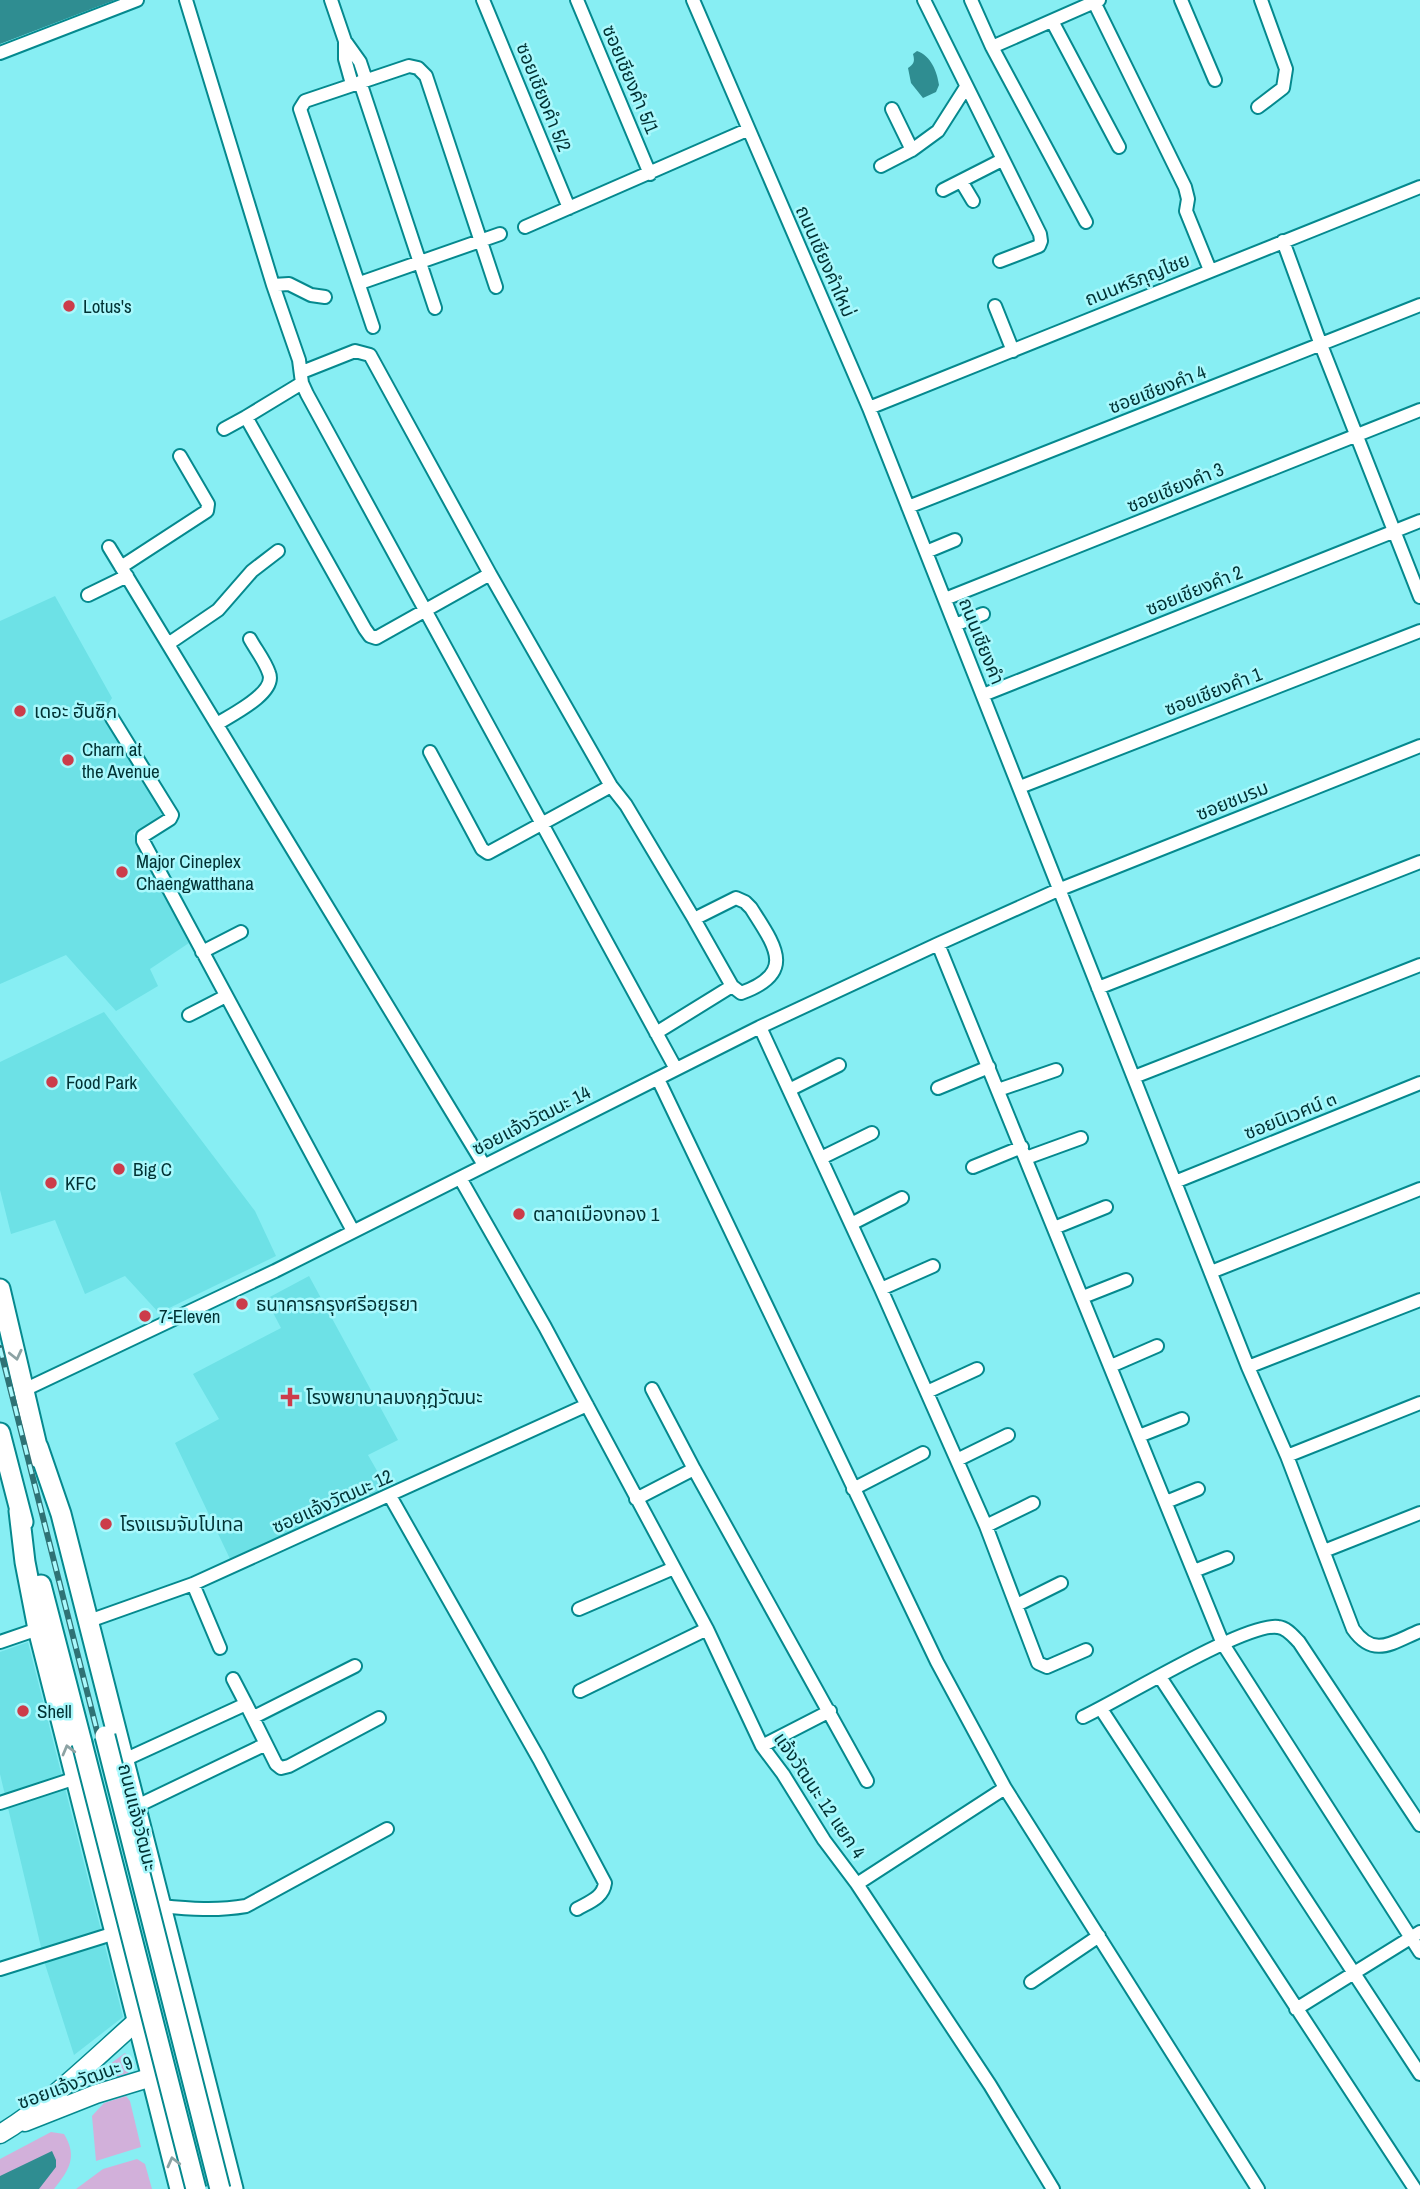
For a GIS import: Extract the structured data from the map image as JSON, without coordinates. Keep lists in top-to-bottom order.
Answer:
{
  "streets": {
    "main road": ["ถนนแจ้งวัฒนะ"],
    "street": [
      "ซอยเชียงคำ 5/1",
      "ซอยเชียงคำ 5/2",
      "ถนนเชียงคำใหม่",
      "ถนนหริภุญไชย",
      "ซอยเชียงคำ 4",
      "ซอยเชียงคำ 3",
      "ซอยเชียงคำ 2",
      "ถนนเชียงคำ",
      "ซอยเชียงคำ 1",
      "ซอยชมรม",
      "ซอยนิเวศน์ ๓",
      "ซอยแจ้งวัฒนะ 14",
      "ซอยแจ้งวัฒนะ 12",
      "แจ้งวัฒนะ 12 แยก 4",
      "ซอยแจ้งวัฒนะ 9"
    ]
  },
  "crossings": [
    ["ถนนเชียงคำใหม่", "ถนนหริภุญไชย"],
    ["ถนนเชียงคำใหม่", "ถนนเชียงคำ"],
    ["ถนนหริภุญไชย", "ถนนเชียงคำ"],
    ["ซอยเชียงคำ 4", "ถนนเชียงคำ"],
    ["ซอยเชียงคำ 3", "ถนนเชียงคำ"],
    ["ซอยเชียงคำ 2", "ถนนเชียงคำ"],
    ["ถนนเชียงคำ", "ซอยเชียงคำ 1"],
    ["ถนนเชียงคำ", "ซอยชมรม"],
    ["ถนนเชียงคำ", "ซอยนิเวศน์ ๓"],
    ["ถนนเชียงคำ", "ซอยแจ้งวัฒนะ 14"],
    ["ซอยชมรม", "ซอยแจ้งวัฒนะ 14"],
    ["ซอยแจ้งวัฒนะ 14", "แจ้งวัฒนะ 12 แยก 4"],
    ["ซอยแจ้งวัฒนะ 14", "ถนนแจ้งวัฒนะ"],
    ["ซอยแจ้งวัฒนะ 12", "แจ้งวัฒนะ 12 แยก 4"],
    ["ซอยแจ้งวัฒนะ 12", "ถนนแจ้งวัฒนะ"],
    ["ถนนแจ้งวัฒนะ", "ซอยแจ้งวัฒนะ 9"]
  ],
  "places": {
    "other": [
      "Lotus's",
      "เดอะ ฮันซิก",
      "Charn at the Avenue",
      "Major Cineplex Chaengwatthana",
      "Food Park",
      "Big C",
      "KFC",
      "ตลาดเมืองทอง 1",
      "ธนาคารกรุงศรีอยุธยา",
      "7-Eleven",
      "โรงแรมจัมโปเทล",
      "Shell"
    ],
    "health": ["โรงพยาบาลมงกุฎวัฒนะ"]
  }
}
